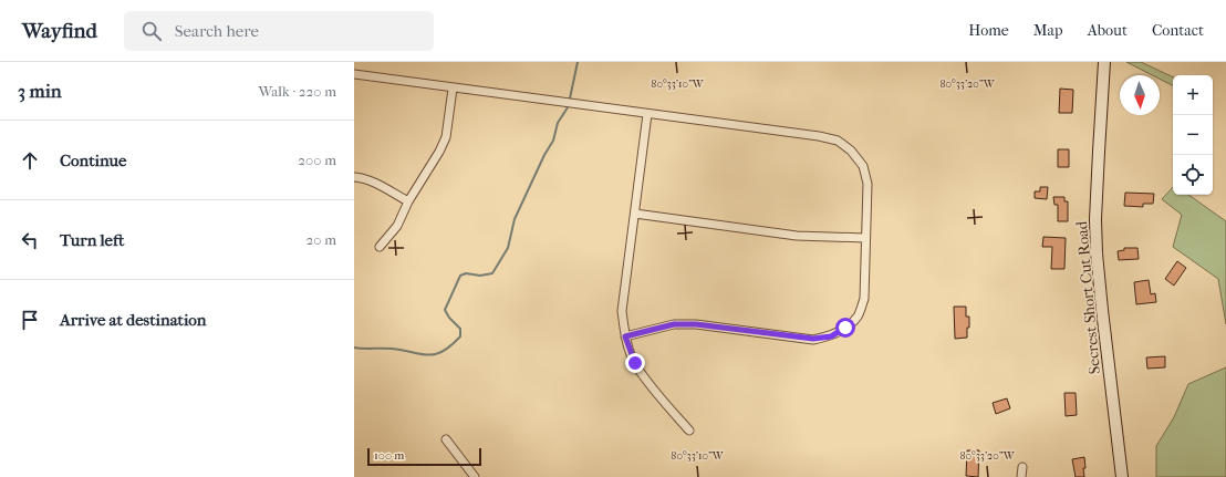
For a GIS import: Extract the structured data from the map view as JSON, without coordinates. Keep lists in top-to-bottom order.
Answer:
{
  "streets": {
    "main road": ["Secrest Short Cut Road"]
  },
  "scale_bar": "100 m",
  "north": "bottom",
  "page": {
    "header": "Wayfind",
    "search": "Search here",
    "nav": [
      "Home",
      "Map",
      "About",
      "Contact"
    ],
    "heading": ["3 min", "Walk · 220 m"],
    "map_buttons": ["+", "−"],
    "list": [
      ["Continue", "200 m"],
      ["Turn left", "20 m"],
      "Arrive at destination"
    ],
    "scale": "100 m"
  },
  "coordinates": ["80°33'10\"W", "80°33'20\"W"]
}
